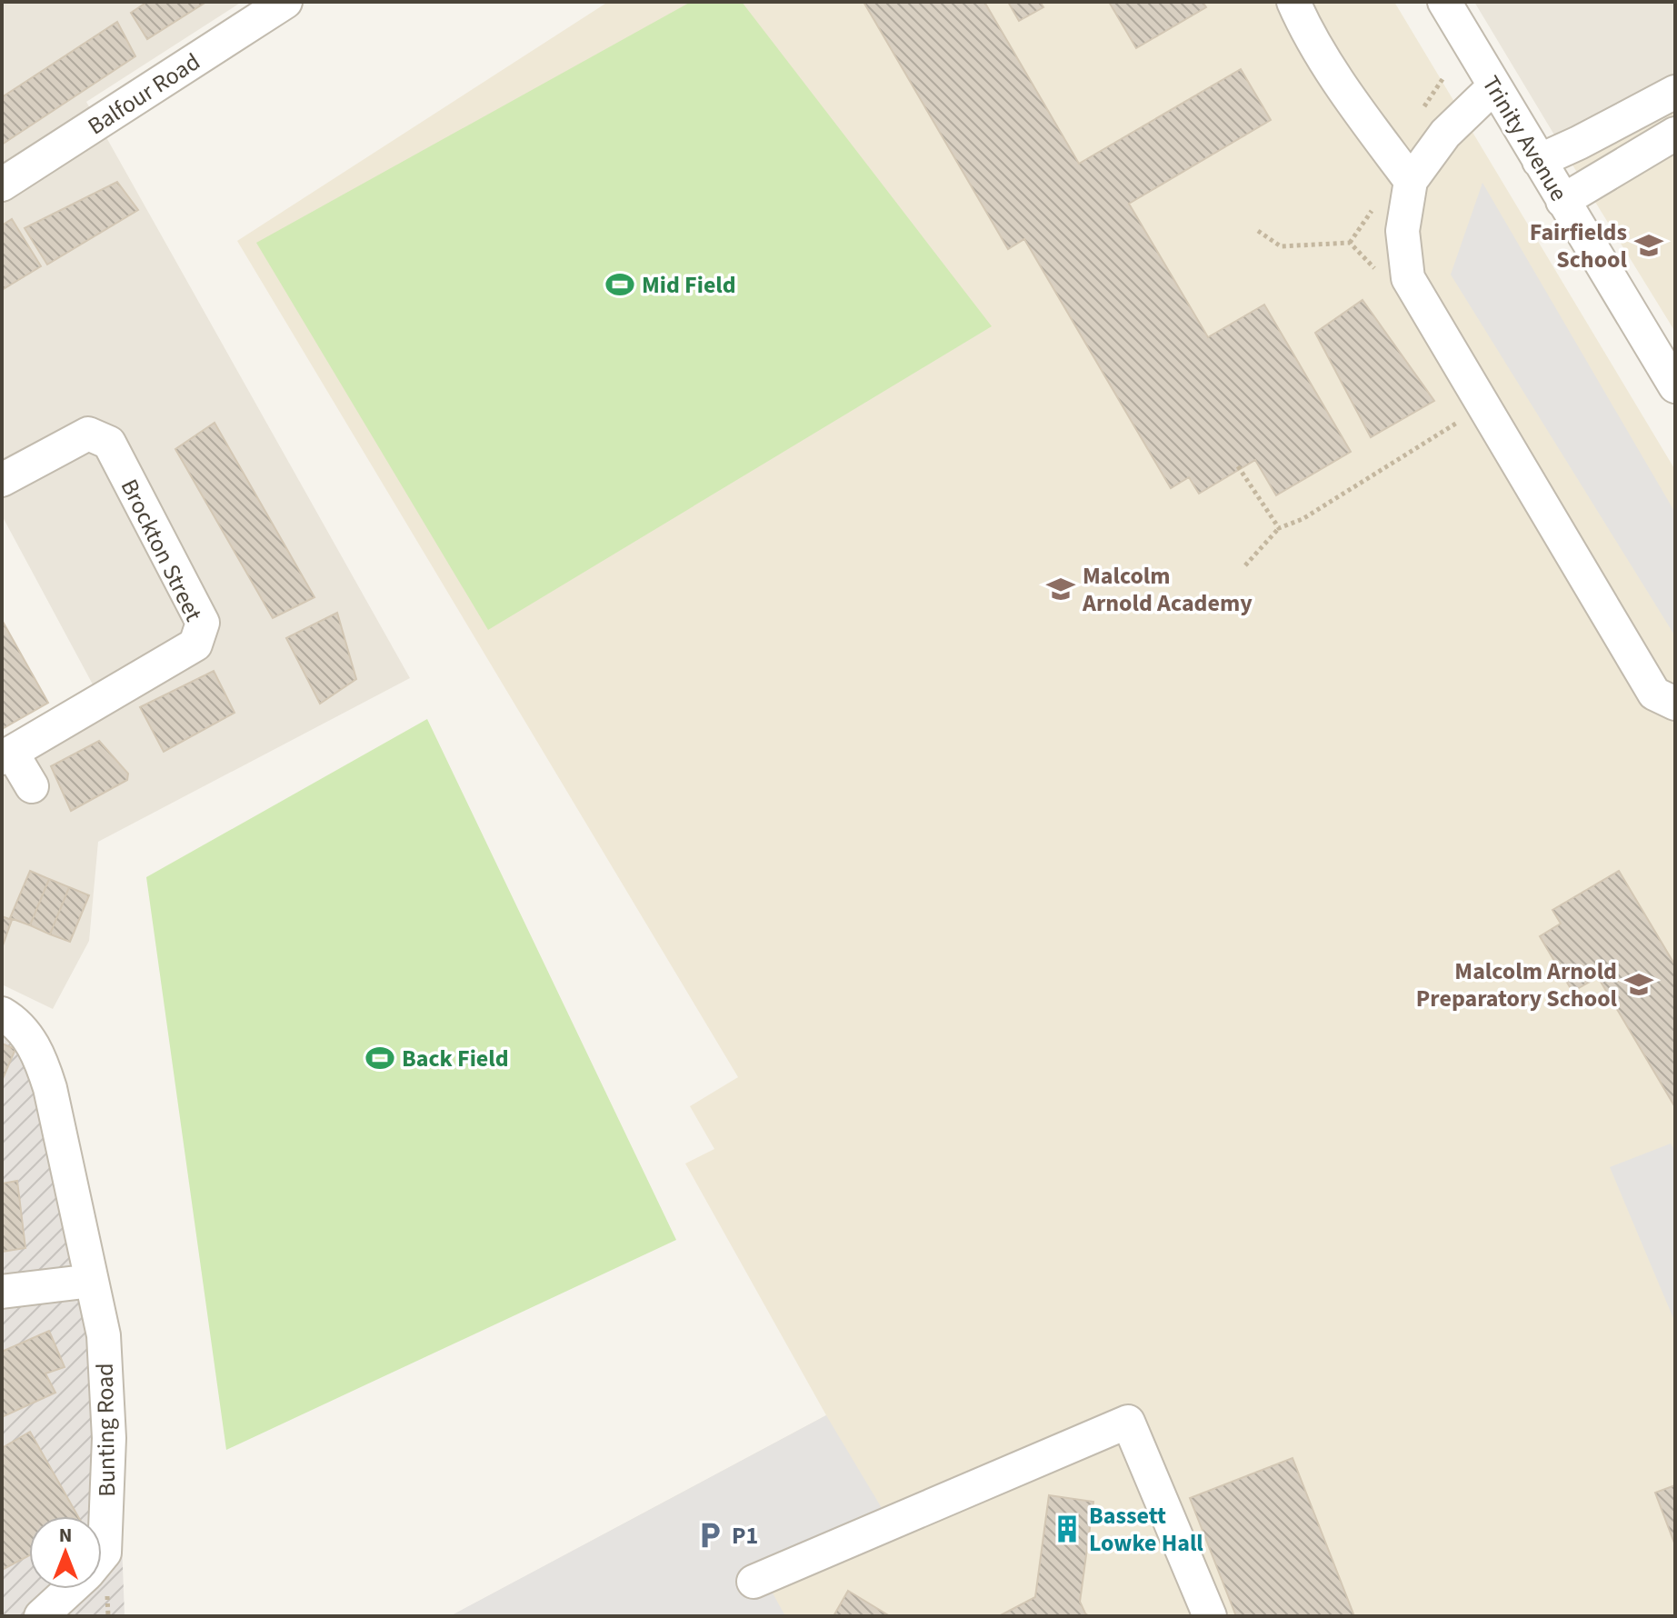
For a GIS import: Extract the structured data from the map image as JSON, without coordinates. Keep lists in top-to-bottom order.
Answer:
{
  "streets": {
    "street": [
      "Balfour Road",
      "Trinity Avenue",
      "Brockton Street",
      "Bunting Road"
    ]
  },
  "places": {
    "school or university": ["Fairfields School", "Malcolm Arnold Academy", "Malcolm Arnold Preparatory School"],
    "sports": ["Mid Field", "Back Field"],
    "building": ["Bassett Lowke Hall"],
    "parking": ["P1"]
  },
  "north": "top"
}
